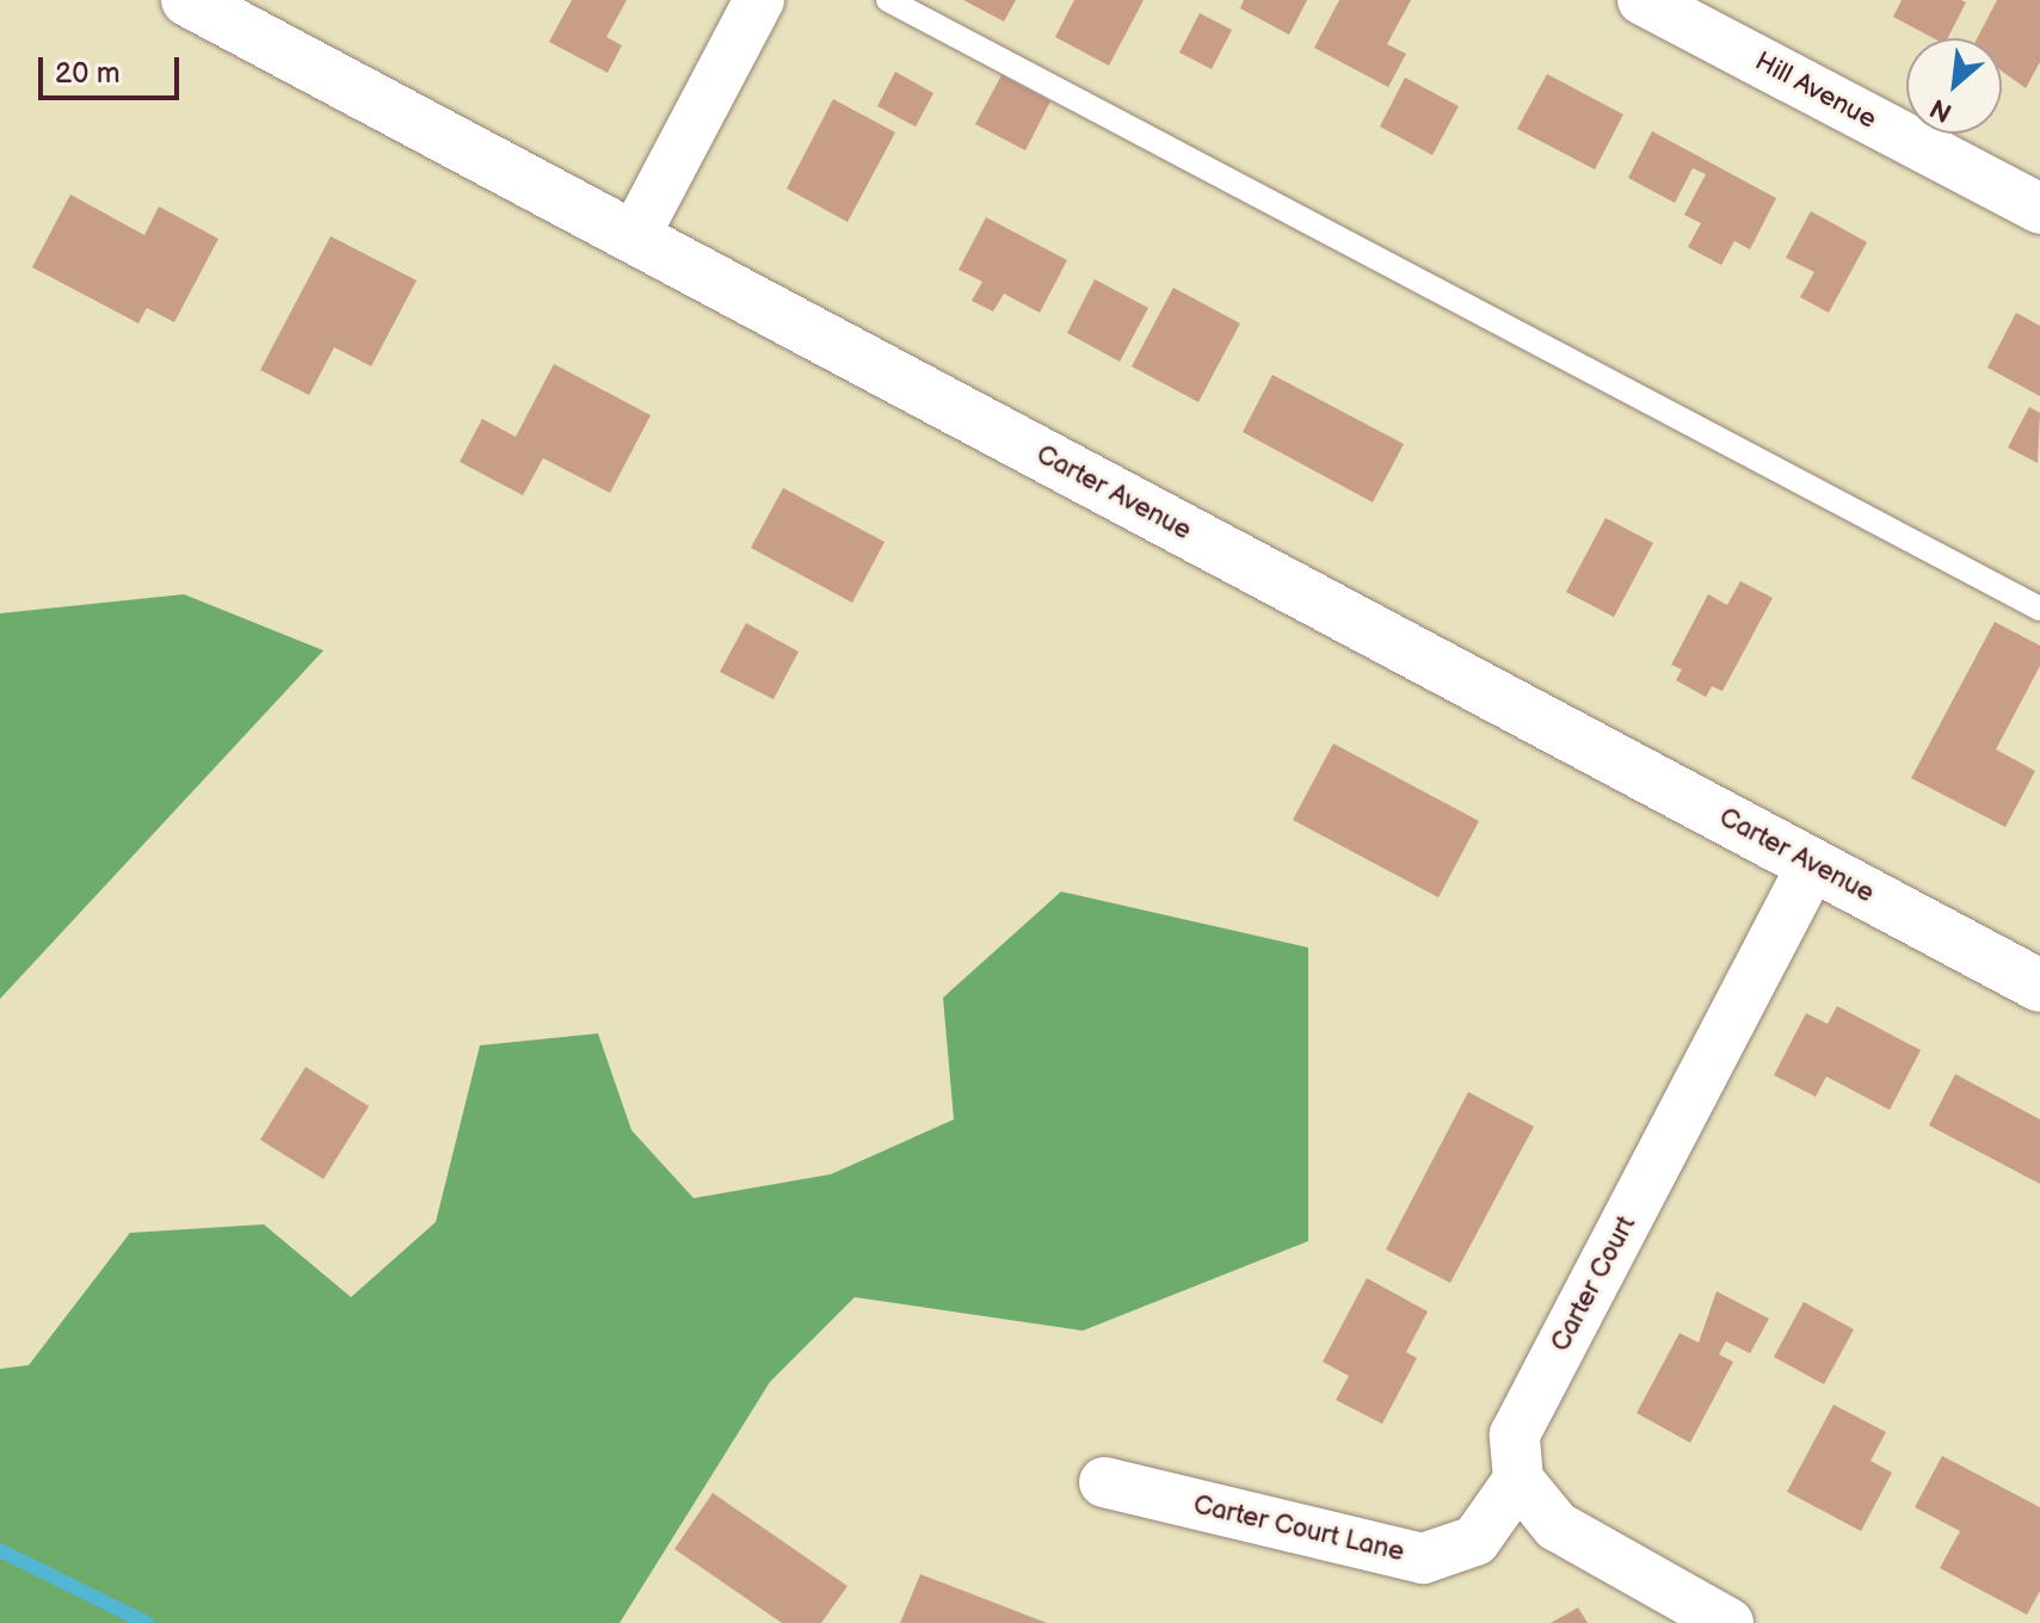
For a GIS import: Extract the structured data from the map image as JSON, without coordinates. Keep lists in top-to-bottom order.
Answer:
{
  "streets": {
    "street": [
      "Hill Avenue",
      "Carter Avenue",
      "Carter Court",
      "Carter Court Lane"
    ]
  },
  "crossings": [
    ["Carter Avenue", "Carter Court"],
    ["Carter Court", "Carter Court Lane"]
  ],
  "scale_bar": "20 m",
  "north": "bottom left"
}
